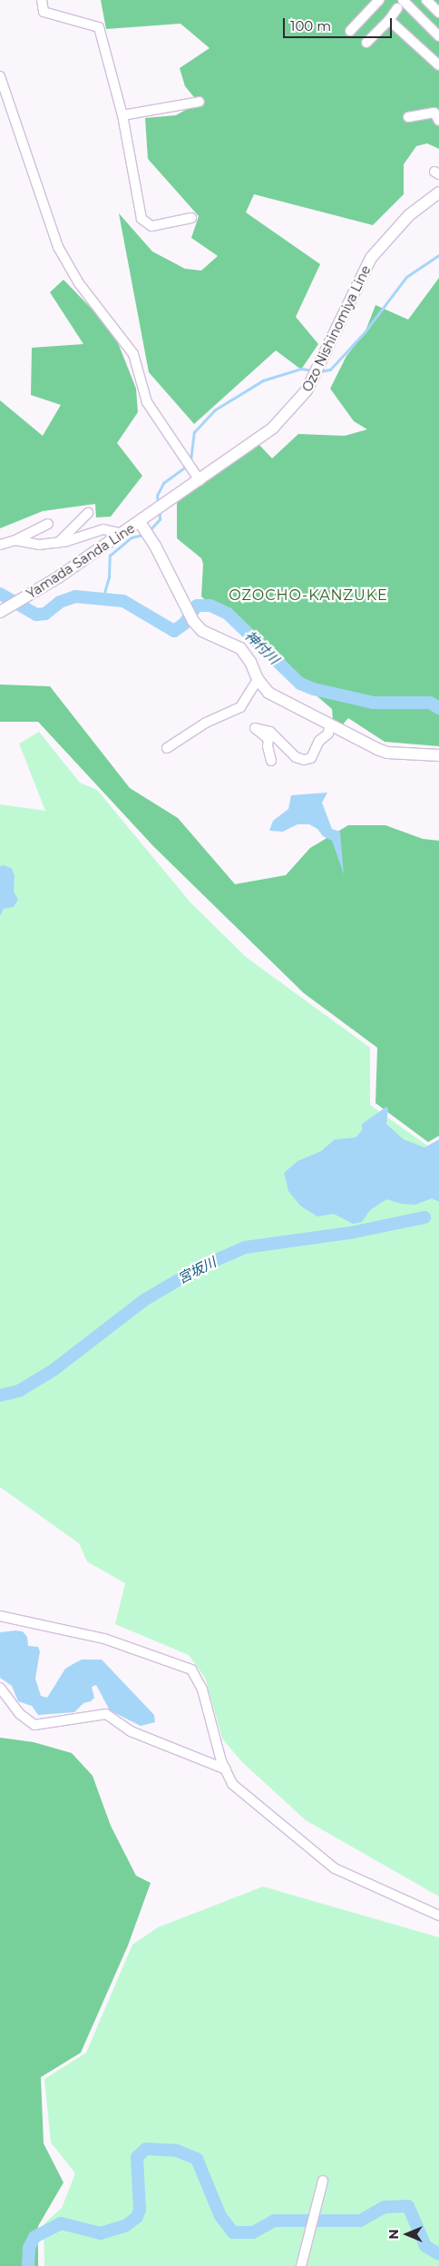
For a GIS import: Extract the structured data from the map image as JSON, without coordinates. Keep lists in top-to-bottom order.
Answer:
{
  "streets": {
    "main road": ["Ozo Nishinomiya Line", "Yamada Sanda Line"]
  },
  "crossings": [
    ["Ozo Nishinomiya Line", "Yamada Sanda Line"]
  ],
  "districts": ["OZOCHO-KANZUKE"],
  "water": ["神付川", "宮坂川"],
  "scale_bar": "100 m",
  "north": "left"
}
